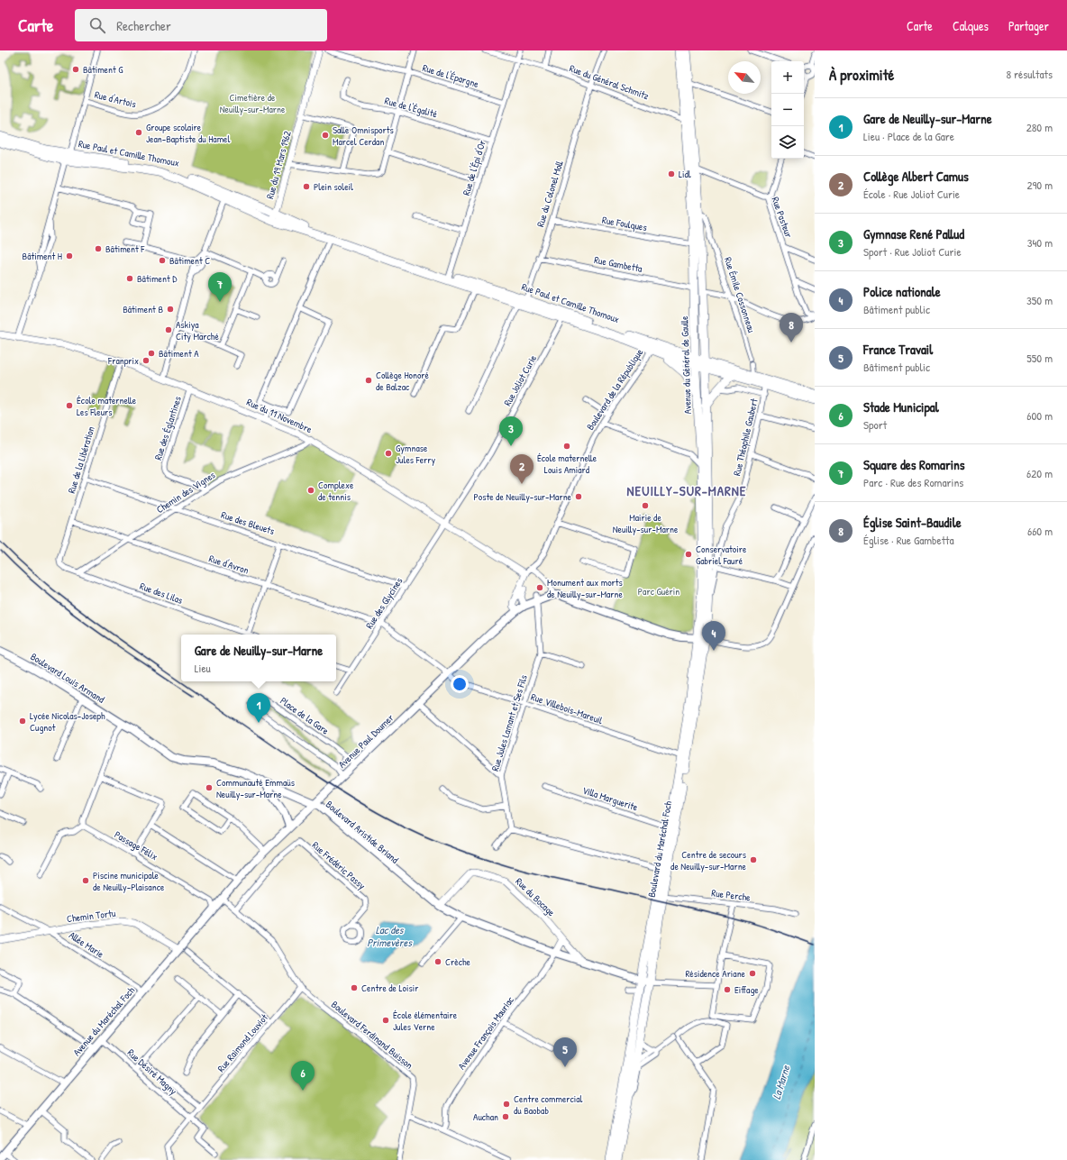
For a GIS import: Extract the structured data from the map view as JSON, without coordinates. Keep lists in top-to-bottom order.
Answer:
{
  "streets": {
    "main road": [
      "Rue Paul et Camille Thomoux",
      "Avenue du Général de Gaulle",
      "Boulevard Louis Armand",
      "Avenue Paul Doumer",
      "Boulevard Aristide Briand",
      "Boulevard du Maréchal Foch",
      "Avenue du Maréchal Foch"
    ],
    "street": [
      "Rue de l'Épargne",
      "Rue du Général Schmitz",
      "Rue d'Artois",
      "Rue de l'Égalité",
      "Rue du 19 Mars 1962",
      "Rue de l'Épi d'Or",
      "Rue du Colonel Moll",
      "Rue Pasteur",
      "Rue Foulques",
      "Rue Gambetta",
      "Rue Émile Cossonneau",
      "Rue Joliot Curie",
      "Boulevard de la République",
      "Rue du 11 Novembre",
      "Rue des Églantines",
      "Rue Théophile Gaubert",
      "Rue de la Libération",
      "Chemin des Vignes",
      "Rue des Bleuets",
      "Rue d'Avron",
      "Rue des Lilas",
      "Rue des Glycines",
      "Rue Villebois-Mareuil",
      "Place de la Gare",
      "Rue Jules Lamant et Ses Fils",
      "Villa Marguerite",
      "Passage Félix",
      "Rue Frédéric Passy",
      "Rue Perche",
      "Rue du Bocage",
      "Chemin Tortu",
      "Allée Marie",
      "Avenue François Mauriac",
      "Boulevard Ferdinand Buisson",
      "Rue Raimond Louviot",
      "Rue Désiré Magny"
    ]
  },
  "crossings": [
    ["Rue de l'Épargne", "Rue de l'Épi d'Or"],
    ["Rue du Général Schmitz", "Rue de l'Épi d'Or"],
    ["Rue du Général Schmitz", "Rue du Colonel Moll"],
    ["Rue de l'Égalité", "Rue de l'Épi d'Or"],
    ["Rue Paul et Camille Thomoux", "Rue du 19 Mars 1962"],
    ["Rue Paul et Camille Thomoux", "Rue de l'Épi d'Or"],
    ["Rue Paul et Camille Thomoux", "Rue du Colonel Moll"],
    ["Rue Paul et Camille Thomoux", "Rue Émile Cossonneau"],
    ["Rue Paul et Camille Thomoux", "Avenue du Général de Gaulle"],
    ["Rue Paul et Camille Thomoux", "Rue Joliot Curie"],
    ["Rue Paul et Camille Thomoux", "Boulevard de la République"],
    ["Rue Paul et Camille Thomoux", "Rue Théophile Gaubert"],
    ["Rue du Colonel Moll", "Rue Foulques"],
    ["Rue du Colonel Moll", "Rue Gambetta"],
    ["Rue Pasteur", "Avenue du Général de Gaulle"],
    ["Rue Foulques", "Avenue du Général de Gaulle"],
    ["Rue Gambetta", "Avenue du Général de Gaulle"],
    ["Rue Émile Cossonneau", "Avenue du Général de Gaulle"],
    ["Avenue du Général de Gaulle", "Rue Théophile Gaubert"],
    ["Avenue du Général de Gaulle", "Avenue Paul Doumer"],
    ["Avenue du Général de Gaulle", "Boulevard du Maréchal Foch"],
    ["Rue Joliot Curie", "Rue du 11 Novembre"],
    ["Rue Joliot Curie", "Rue des Glycines"],
    ["Boulevard de la République", "Rue du 11 Novembre"],
    ["Rue du 11 Novembre", "Rue des Églantines"],
    ["Rue du 11 Novembre", "Rue de la Libération"],
    ["Rue du 11 Novembre", "Chemin des Vignes"],
    ["Rue du 11 Novembre", "Rue des Glycines"],
    ["Rue des Églantines", "Chemin des Vignes"],
    ["Rue de la Libération", "Rue des Bleuets"],
    ["Rue de la Libération", "Rue d'Avron"],
    ["Rue de la Libération", "Rue des Lilas"],
    ["Chemin des Vignes", "Rue des Bleuets"],
    ["Chemin des Vignes", "Rue d'Avron"],
    ["Chemin des Vignes", "Rue des Lilas"],
    ["Rue des Bleuets", "Rue des Glycines"],
    ["Rue d'Avron", "Rue des Glycines"],
    ["Rue d'Avron", "Rue Villebois-Mareuil"],
    ["Rue des Glycines", "Rue Villebois-Mareuil"],
    ["Boulevard Louis Armand", "Avenue Paul Doumer"],
    ["Boulevard Louis Armand", "Boulevard Aristide Briand"],
    ["Rue Villebois-Mareuil", "Rue Jules Lamant et Ses Fils"],
    ["Rue Villebois-Mareuil", "Avenue Paul Doumer"],
    ["Rue Villebois-Mareuil", "Boulevard du Maréchal Foch"],
    ["Place de la Gare", "Avenue Paul Doumer"],
    ["Rue Jules Lamant et Ses Fils", "Avenue Paul Doumer"],
    ["Avenue Paul Doumer", "Boulevard Aristide Briand"],
    ["Avenue Paul Doumer", "Boulevard du Maréchal Foch"],
    ["Avenue Paul Doumer", "Avenue du Maréchal Foch"],
    ["Villa Marguerite", "Boulevard du Maréchal Foch"],
    ["Boulevard Aristide Briand", "Boulevard du Maréchal Foch"],
    ["Boulevard Aristide Briand", "Rue du Bocage"],
    ["Boulevard Aristide Briand", "Avenue François Mauriac"],
    ["Passage Félix", "Avenue du Maréchal Foch"],
    ["Boulevard du Maréchal Foch", "Rue Perche"],
    ["Rue Frédéric Passy", "Boulevard Ferdinand Buisson"],
    ["Chemin Tortu", "Allée Marie"],
    ["Chemin Tortu", "Avenue du Maréchal Foch"],
    ["Allée Marie", "Avenue du Maréchal Foch"],
    ["Avenue du Maréchal Foch", "Boulevard Ferdinand Buisson"],
    ["Avenue du Maréchal Foch", "Rue Désiré Magny"],
    ["Boulevard Ferdinand Buisson", "Rue Raimond Louviot"],
    ["Rue Raimond Louviot", "Rue Désiré Magny"]
  ],
  "districts": ["NEUILLY-SUR-MARNE"],
  "water": ["Lac des Primevères", "La Marne"],
  "parks": ["Cimetière de Neuilly-sur-Marne", "Parc Guérin"],
  "places": [
    "Bâtiment G",
    "Groupe scolaire Jean-Baptiste du Hamel",
    "Salle Omnisports Marcel Cerdan",
    "Lidl",
    "Plein soleil",
    "Bâtiment F",
    "Bâtiment H",
    "Bâtiment C",
    "Bâtiment D",
    "Bâtiment B",
    "Askiya City Marché",
    "Bâtiment A",
    "Franprix",
    "Collège Honoré de Balzac",
    "École maternelle Les Fleurs",
    "École maternelle Louis Amiard",
    "Gymnase Jules Ferry",
    "Complexe de tennis",
    "Poste de Neuilly-sur-Marne",
    "Mairie de Neuilly-sur-Marne",
    "Conservatoire Gabriel Fauré",
    "Monument aux morts de Neuilly-sur-Marne",
    "Lycée Nicolas-Joseph Cugnot",
    "Communauté Emmaüs Neuilly-sur-Marne",
    "Centre de secours de Neuilly-sur-Marne",
    "Piscine municipale de Neuilly-Plaisance",
    "Crèche",
    "Résidence Ariane",
    "Centre de Loisir",
    "Eiffage",
    "École élémentaire Jules Verne",
    "Centre commercial du Baobab",
    "Auchan"
  ],
  "north": "top left",
  "page": {
    "header": "Carte",
    "search": "Rechercher",
    "nav": ["Carte", "Calques", "Partager"],
    "heading": ["À proximité", "8 résultats"],
    "map_buttons": ["+", "−"],
    "list": [
      {
        "mark": "1",
        "name": "Gare de Neuilly-sur-Marne",
        "note": "Lieu · Place de la Gare",
        "value": "280 m"
      },
      {
        "mark": "2",
        "name": "Collège Albert Camus",
        "note": "École · Rue Joliot Curie",
        "value": "290 m"
      },
      {
        "mark": "3",
        "name": "Gymnase René Pallud",
        "note": "Sport · Rue Joliot Curie",
        "value": "340 m"
      },
      {
        "mark": "4",
        "name": "Police nationale",
        "note": "Bâtiment public",
        "value": "350 m"
      },
      {
        "mark": "5",
        "name": "France Travail",
        "note": "Bâtiment public",
        "value": "550 m"
      },
      {
        "mark": "6",
        "name": "Stade Municipal",
        "note": "Sport",
        "value": "600 m"
      },
      {
        "mark": "7",
        "name": "Square des Romarins",
        "note": "Parc · Rue des Romarins",
        "value": "620 m"
      },
      {
        "mark": "8",
        "name": "Église Saint-Baudile",
        "note": "Église · Rue Gambetta",
        "value": "660 m"
      }
    ],
    "pins": [
      "7",
      "8",
      "3",
      "2",
      "4",
      "1",
      "5",
      "6"
    ],
    "popup": ["Gare de Neuilly-sur-Marne", "Lieu"]
  }
}
